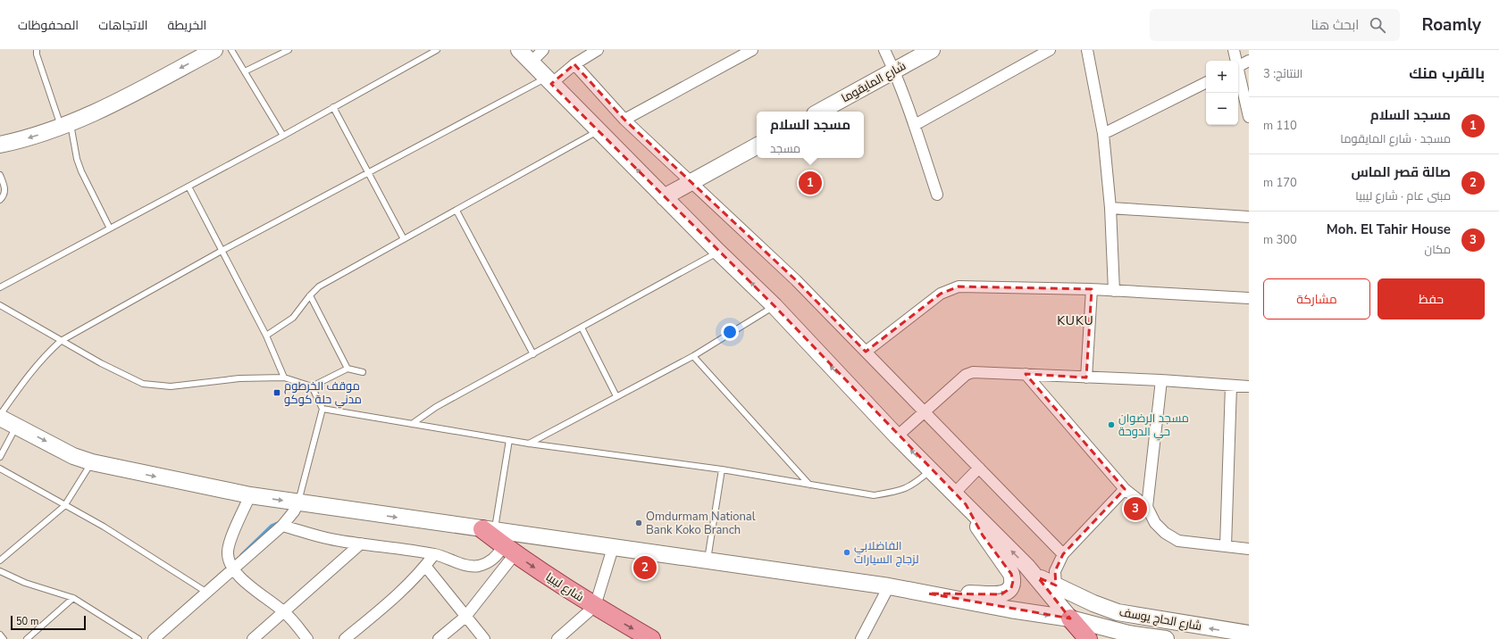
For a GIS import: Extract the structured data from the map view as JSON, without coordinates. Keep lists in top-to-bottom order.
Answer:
{
  "streets": {
    "main road": ["شارع المايقوما", "شارع ليبيا", "شارع الحاج يوسف"]
  },
  "districts": ["KUKU"],
  "places": {
    "transit": ["موقف الخرطوم مدني حلة كوكو"],
    "other": ["مسجد الرضوان حي الدوحة", "Omdurmam National Bank Koko Branch", "الفاضلابي لزجاج السيارات"]
  },
  "scale_bar": "50 m",
  "page": {
    "header": "Roamly",
    "search": "ابحث هنا",
    "nav": ["الخريطة", "الاتجاهات", "المحفوظات"],
    "heading": ["بالقرب منك", "النتائج: 3"],
    "map_buttons": ["+", "−"],
    "list": [
      {
        "mark": "1",
        "name": "مسجد السلام",
        "note": "مسجد · شارع المايقوما",
        "value": "110 m"
      },
      {
        "mark": "2",
        "name": "صالة قصر الماس",
        "note": "مبنى عام · شارع ليبيا",
        "value": "170 m"
      },
      {
        "mark": "3",
        "name": "Moh. El Tahir House",
        "note": "مكان",
        "value": "300 m"
      }
    ],
    "popup": ["مسجد السلام", "مسجد"],
    "pins": ["1", "3", "2"],
    "buttons": ["حفظ", "مشاركة"],
    "scale": "50 m"
  }
}
